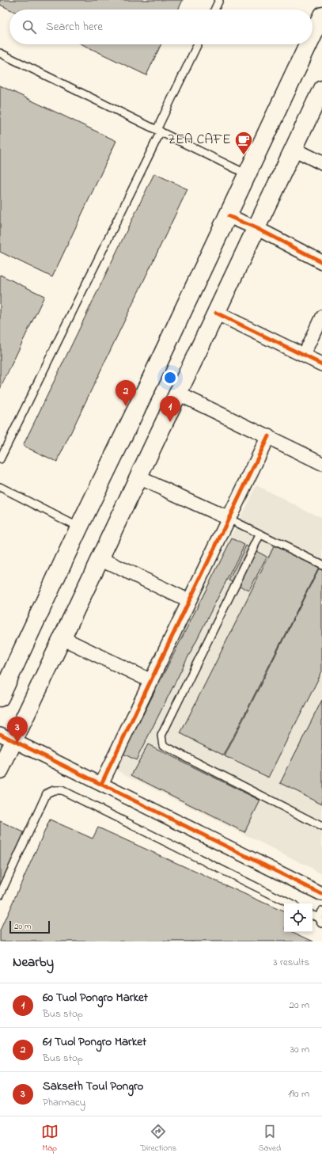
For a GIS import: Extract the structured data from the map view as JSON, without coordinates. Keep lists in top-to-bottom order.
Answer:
{
  "places": {
    "cafe": ["ZEA CAFE"]
  },
  "scale_bar": "20 m",
  "page": {
    "search": "Search here",
    "pins": ["2", "1", "3"],
    "scale": "20 m",
    "heading": ["Nearby", "3 results"],
    "list": [
      {
        "mark": "1",
        "name": "60 Tuol Pongro Market",
        "note": "Bus stop",
        "value": "20 m"
      },
      {
        "mark": "2",
        "name": "61 Tuol Pongro Market",
        "note": "Bus stop",
        "value": "30 m"
      },
      {
        "mark": "3",
        "name": "Sakseth Toul Pongro",
        "note": "Pharmacy",
        "value": "190 m"
      }
    ],
    "nav": ["Map", "Directions", "Saved"]
  }
}
